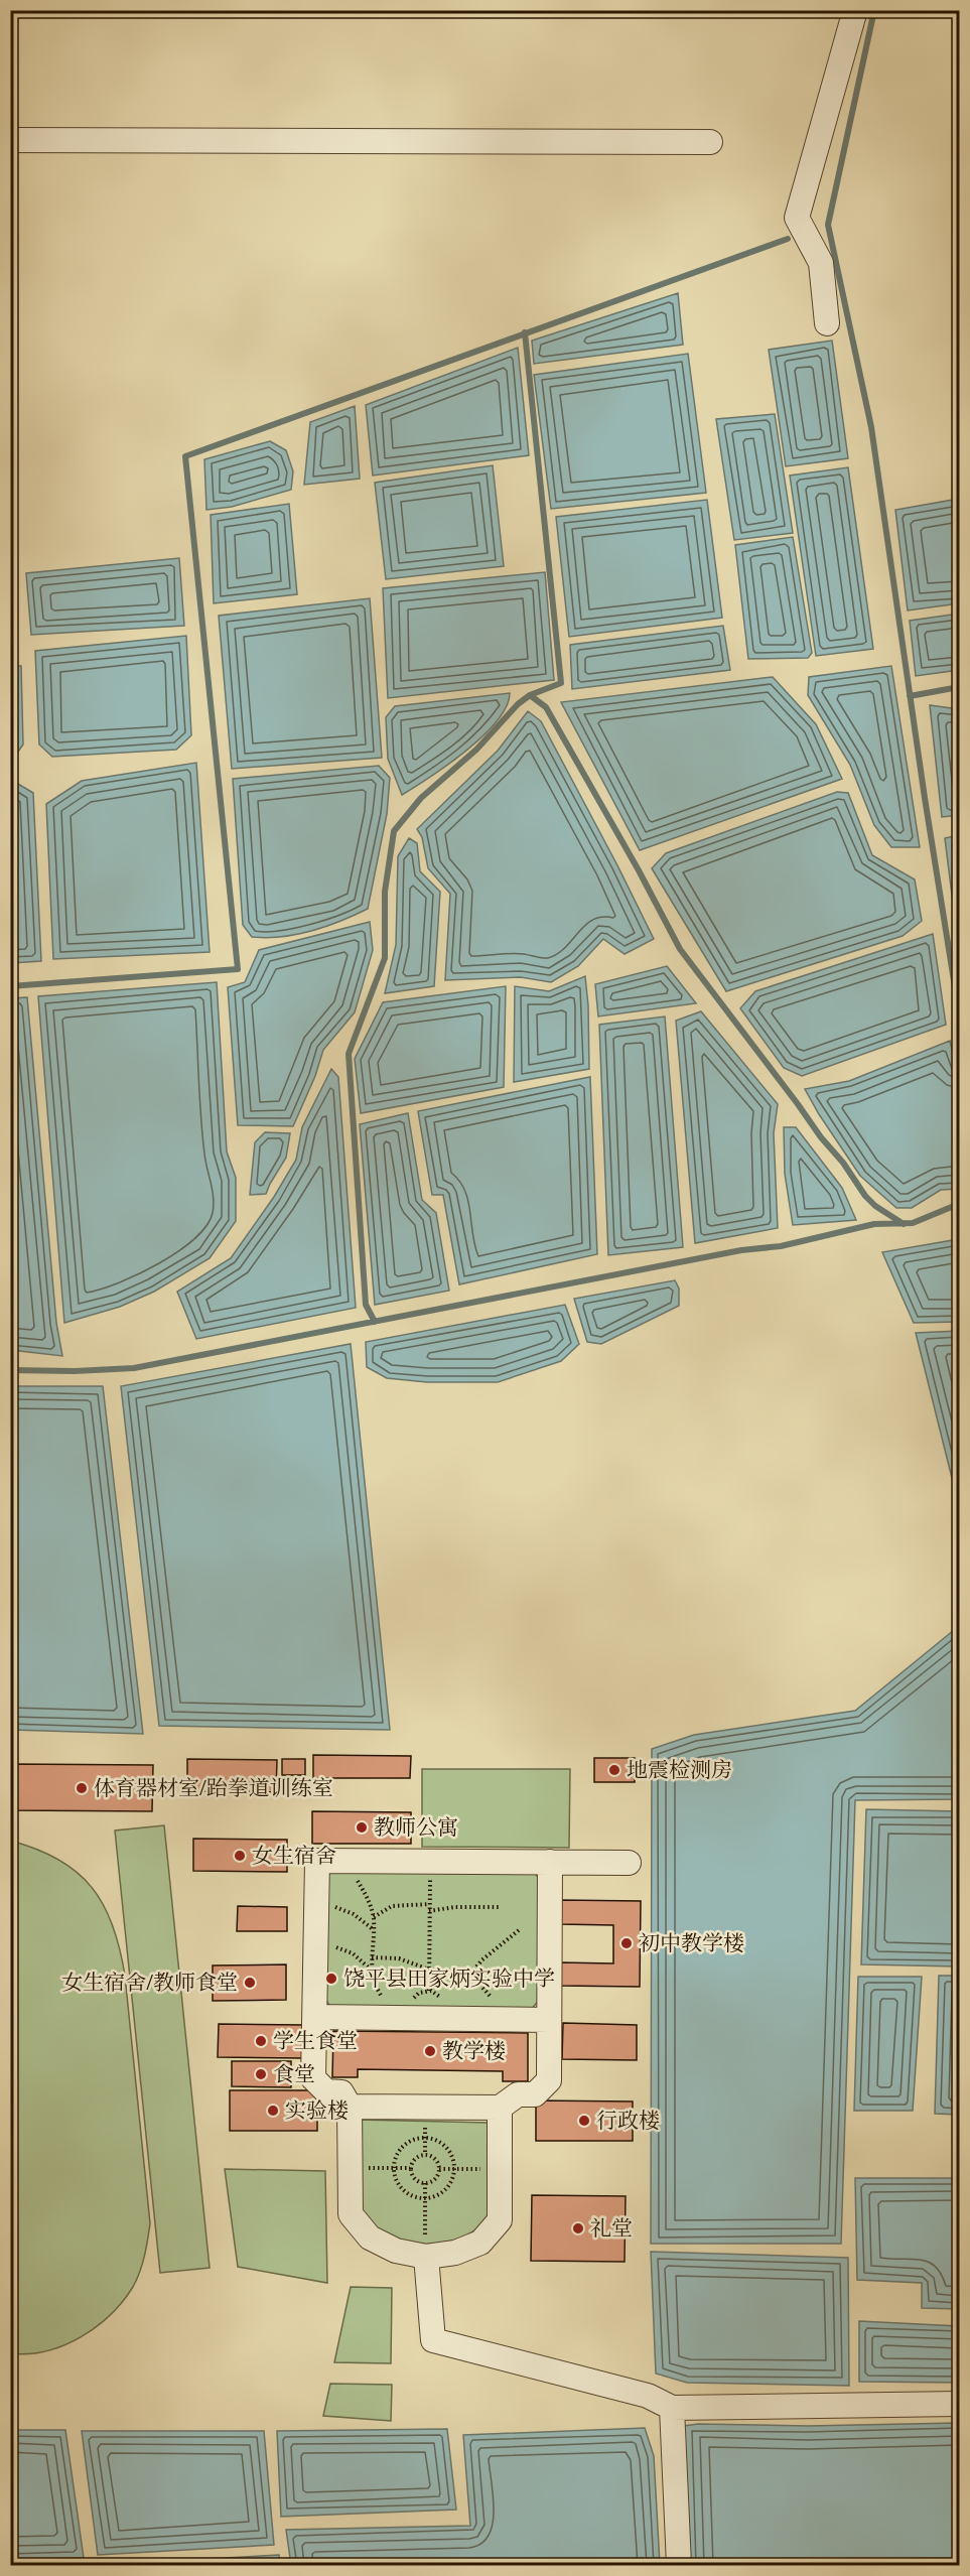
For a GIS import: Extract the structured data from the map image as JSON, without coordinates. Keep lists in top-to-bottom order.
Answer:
{
  "places": [
    "地震检测房",
    "体育器材室/跆拳道训练室",
    "教师公寓",
    "女生宿舍",
    "初中教学楼",
    "饶平县田家炳实验中学",
    "女生宿舍/教师食堂",
    "学生食堂",
    "教学楼",
    "食堂",
    "实验楼",
    "行政楼",
    "礼堂"
  ]
}
